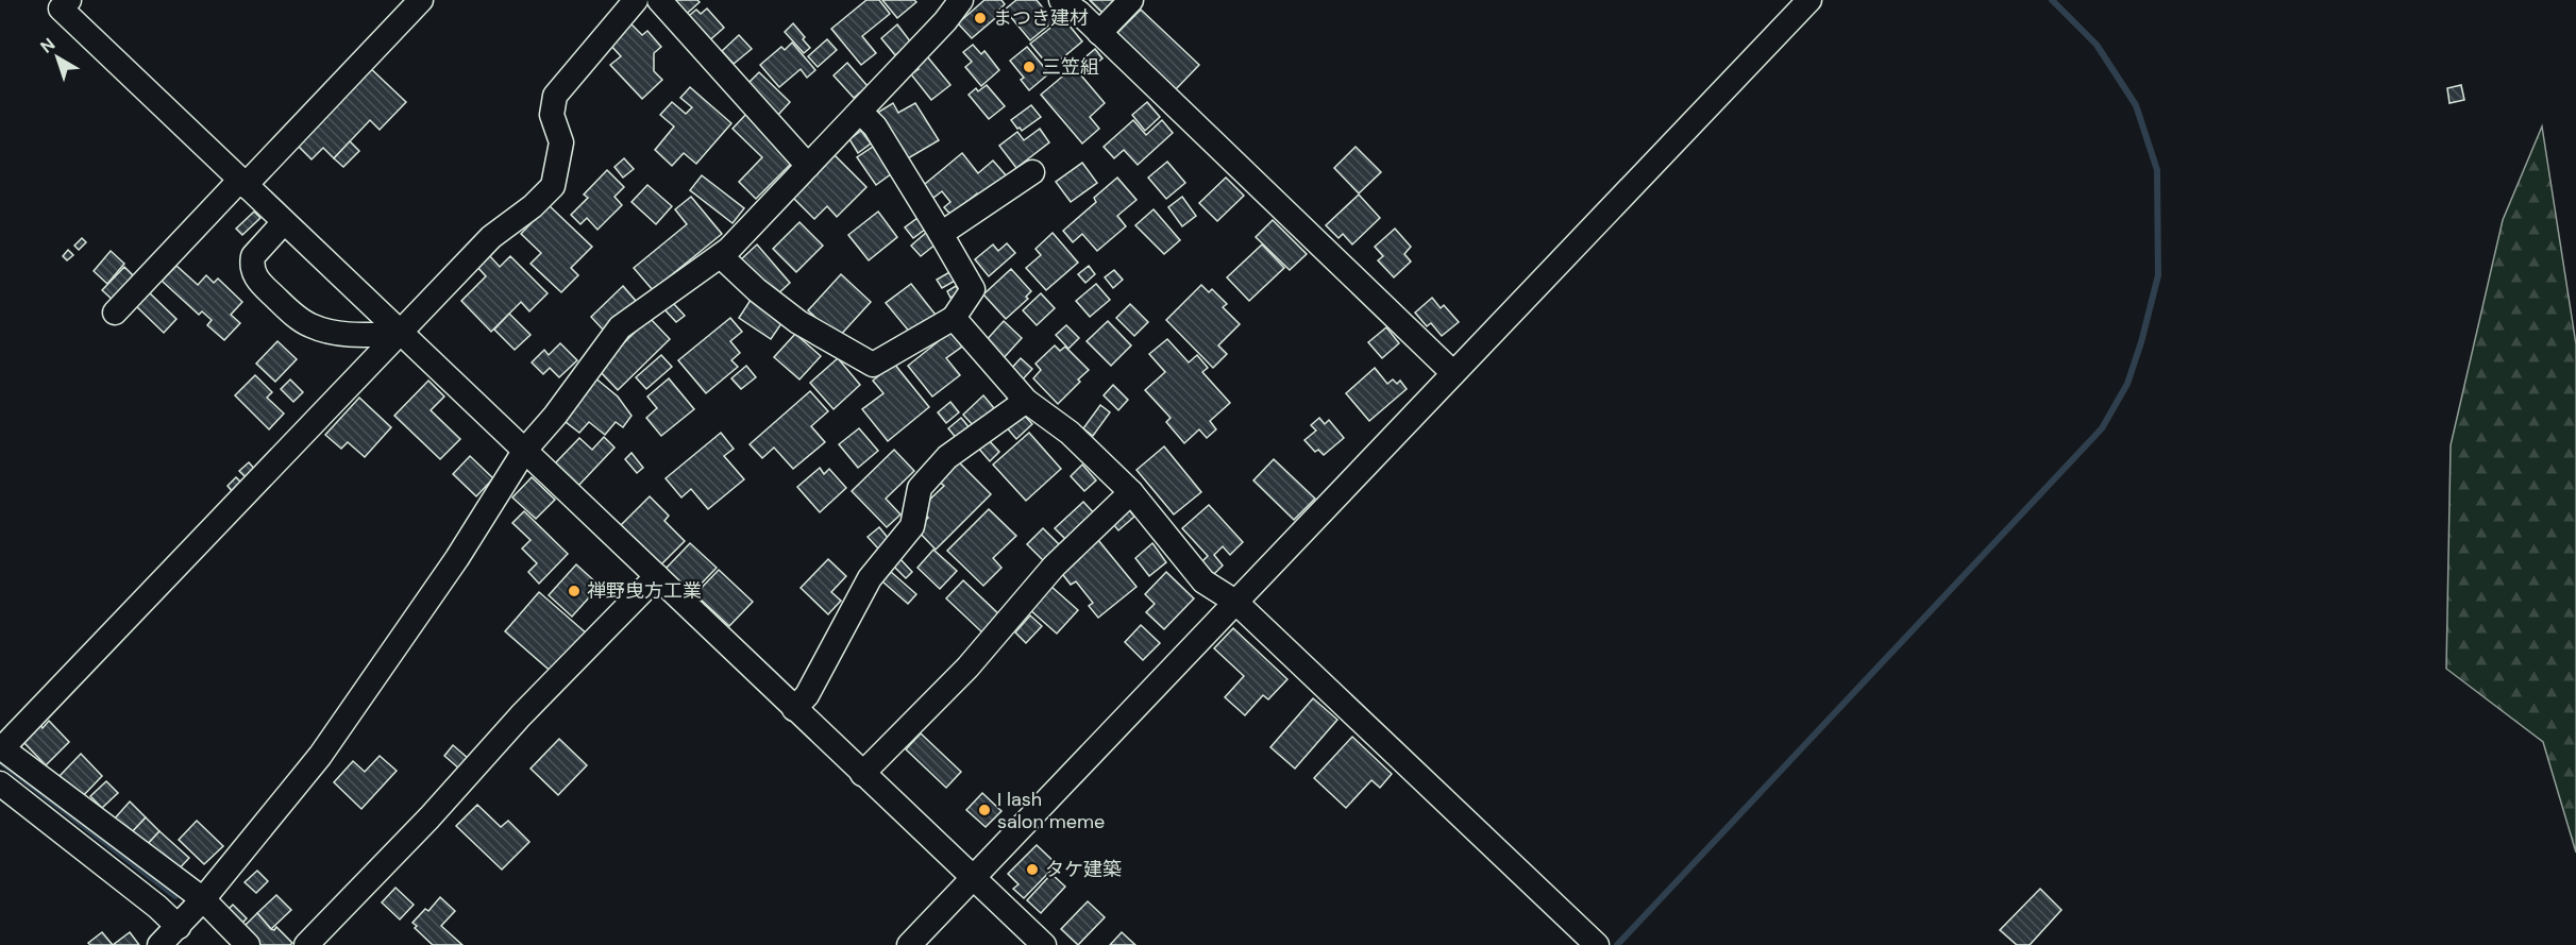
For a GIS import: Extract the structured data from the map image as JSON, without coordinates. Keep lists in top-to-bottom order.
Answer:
{
  "places": [
    "まつき建材",
    "三笠組",
    "禅野曳方工業",
    "I lash salon meme",
    "タケ建築"
  ],
  "north": "top left"
}
